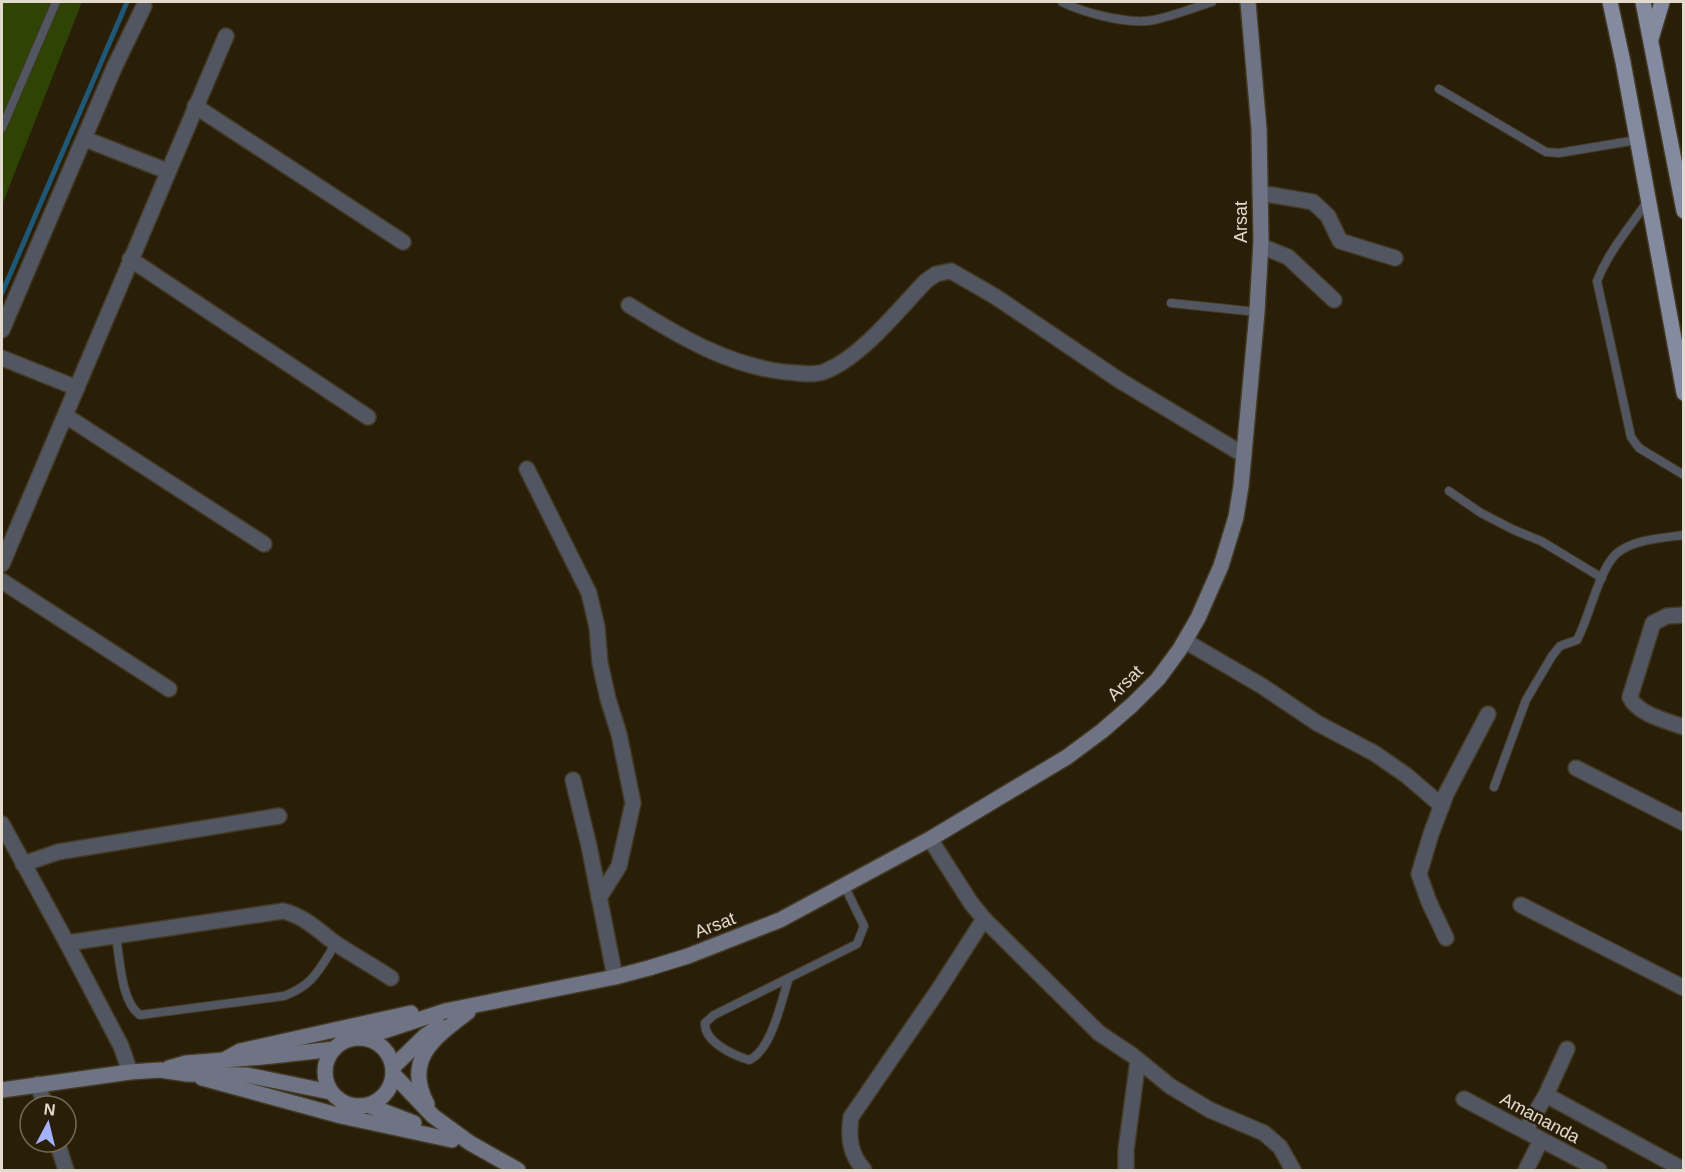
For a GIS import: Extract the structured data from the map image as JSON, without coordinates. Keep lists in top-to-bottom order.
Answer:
{
  "streets": {
    "street": ["Arsat", "Amananda"]
  },
  "north": "top"
}
